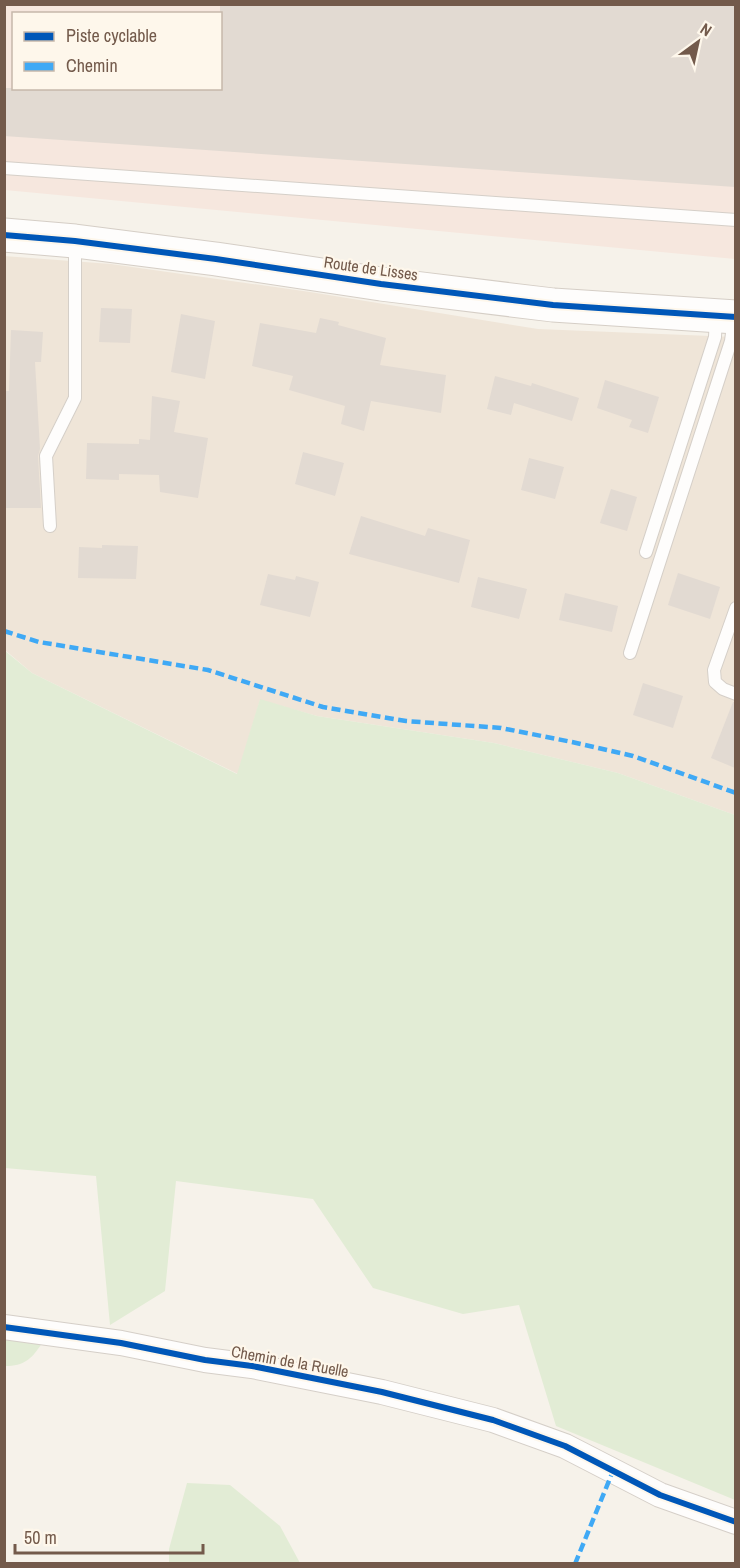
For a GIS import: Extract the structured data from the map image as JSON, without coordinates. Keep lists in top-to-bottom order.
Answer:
{
  "streets": {
    "street": ["Route de Lisses", "Chemin de la Ruelle"]
  },
  "legend": ["Piste cyclable", "Chemin"],
  "scale_bar": "50 m",
  "north": "top right"
}
